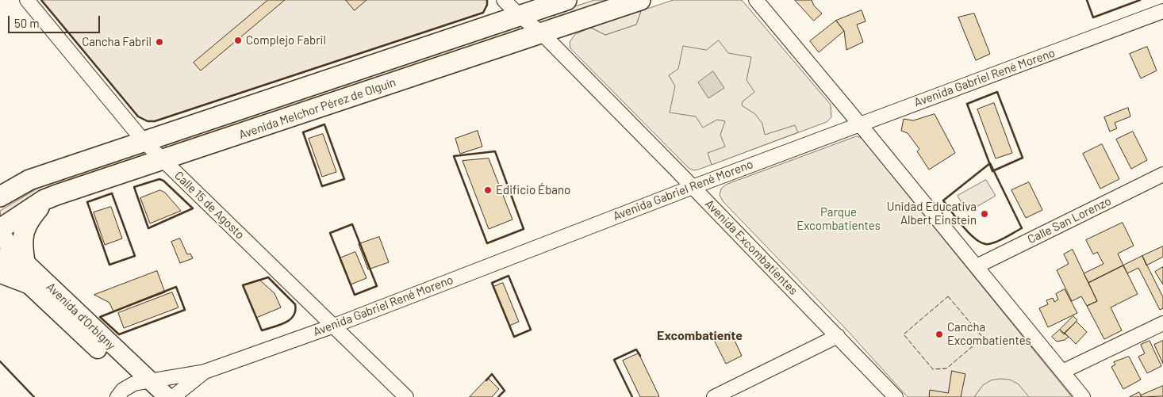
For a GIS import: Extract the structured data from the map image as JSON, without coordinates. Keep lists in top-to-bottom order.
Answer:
{
  "streets": {
    "highway": ["Avenida Melchor Pérez de Olguín"],
    "main road": ["Avenida d'Orbigny"],
    "street": [
      "Avenida Gabriel René Moreno",
      "Calle 15 de Agosto",
      "Calle San Lorenzo",
      "Avenida Excombatientes"
    ]
  },
  "crossings": [
    ["Avenida Gabriel René Moreno", "Calle 15 de Agosto"],
    ["Avenida Gabriel René Moreno", "Avenida Excombatientes"],
    ["Avenida Gabriel René Moreno", "Avenida d'Orbigny"],
    ["Avenida Melchor Pérez de Olguín", "Calle 15 de Agosto"],
    ["Avenida Melchor Pérez de Olguín", "Avenida Excombatientes"],
    ["Avenida Melchor Pérez de Olguín", "Avenida d'Orbigny"]
  ],
  "districts": ["Excombatiente"],
  "parks": ["Parque Excombatientes"],
  "places": [
    "Complejo Fabril",
    "Cancha Fabril",
    "Edificio Ébano",
    "Unidad Educativa Albert Einstein",
    "Cancha Excombatientes"
  ],
  "scale_bar": "50 m"
}
